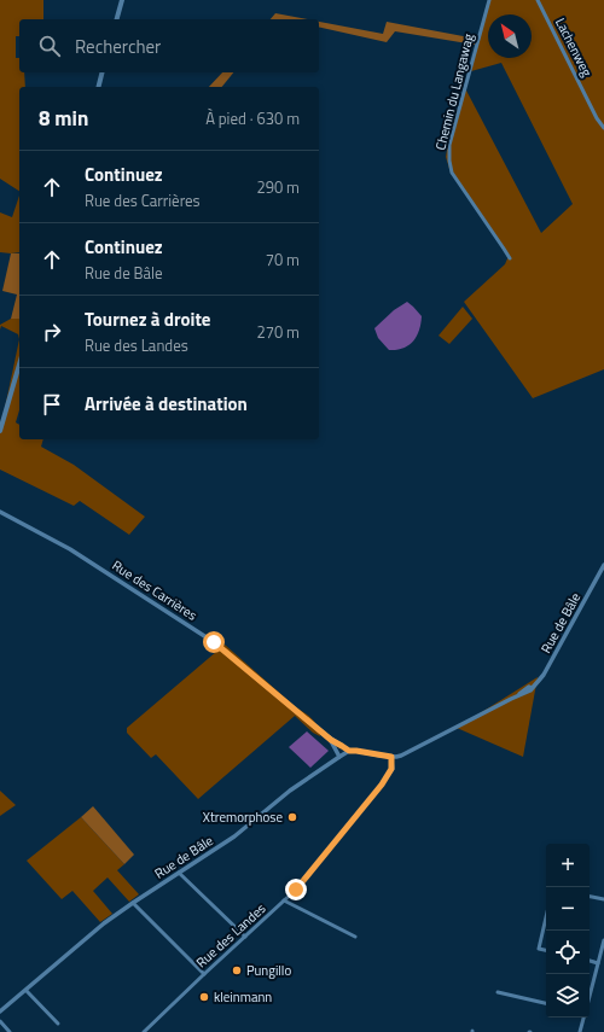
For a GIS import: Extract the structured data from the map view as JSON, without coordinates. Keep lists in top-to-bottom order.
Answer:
{
  "streets": {
    "street": [
      "Lachenweg",
      "Chemin du Langawag",
      "Rue des Carrières",
      "Rue de Bâle",
      "Rue des Landes"
    ]
  },
  "crossings": [
    ["Rue des Carrières", "Rue de Bâle"],
    ["Rue de Bâle", "Rue des Landes"]
  ],
  "places": ["Xtremorphose", "Pungillo", "kleinmann"],
  "north": "top left",
  "page": {
    "search": "Rechercher",
    "heading": ["8 min", "À pied · 630 m"],
    "list": [
      ["Continuez", "Rue des Carrières", "290 m"],
      ["Continuez", "Rue de Bâle", "70 m"],
      ["Tournez à droite", "Rue des Landes", "270 m"],
      "Arrivée à destination"
    ],
    "map_buttons": ["+", "−"]
  }
}
